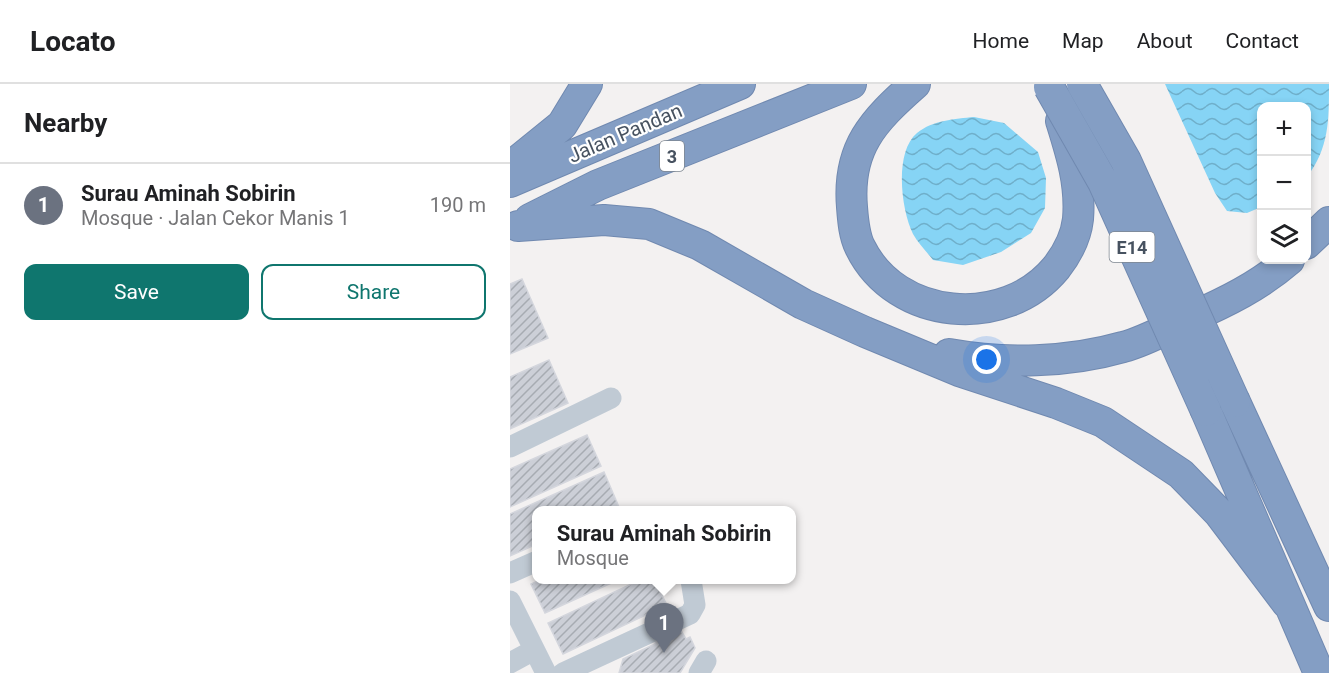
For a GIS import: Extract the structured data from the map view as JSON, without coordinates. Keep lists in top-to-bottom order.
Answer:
{
  "streets": {
    "highway": ["Jalan Pandan", "3", "E14"]
  },
  "page": {
    "header": "Locato",
    "nav": [
      "Home",
      "Map",
      "About",
      "Contact"
    ],
    "heading": "Nearby",
    "map_buttons": ["+", "−"],
    "list": [
      {
        "mark": "1",
        "name": "Surau Aminah Sobirin",
        "note": "Mosque · Jalan Cekor Manis 1",
        "value": "190 m"
      }
    ],
    "buttons": ["Save", "Share"],
    "popup": ["Surau Aminah Sobirin", "Mosque"],
    "pins": "1"
  }
}
